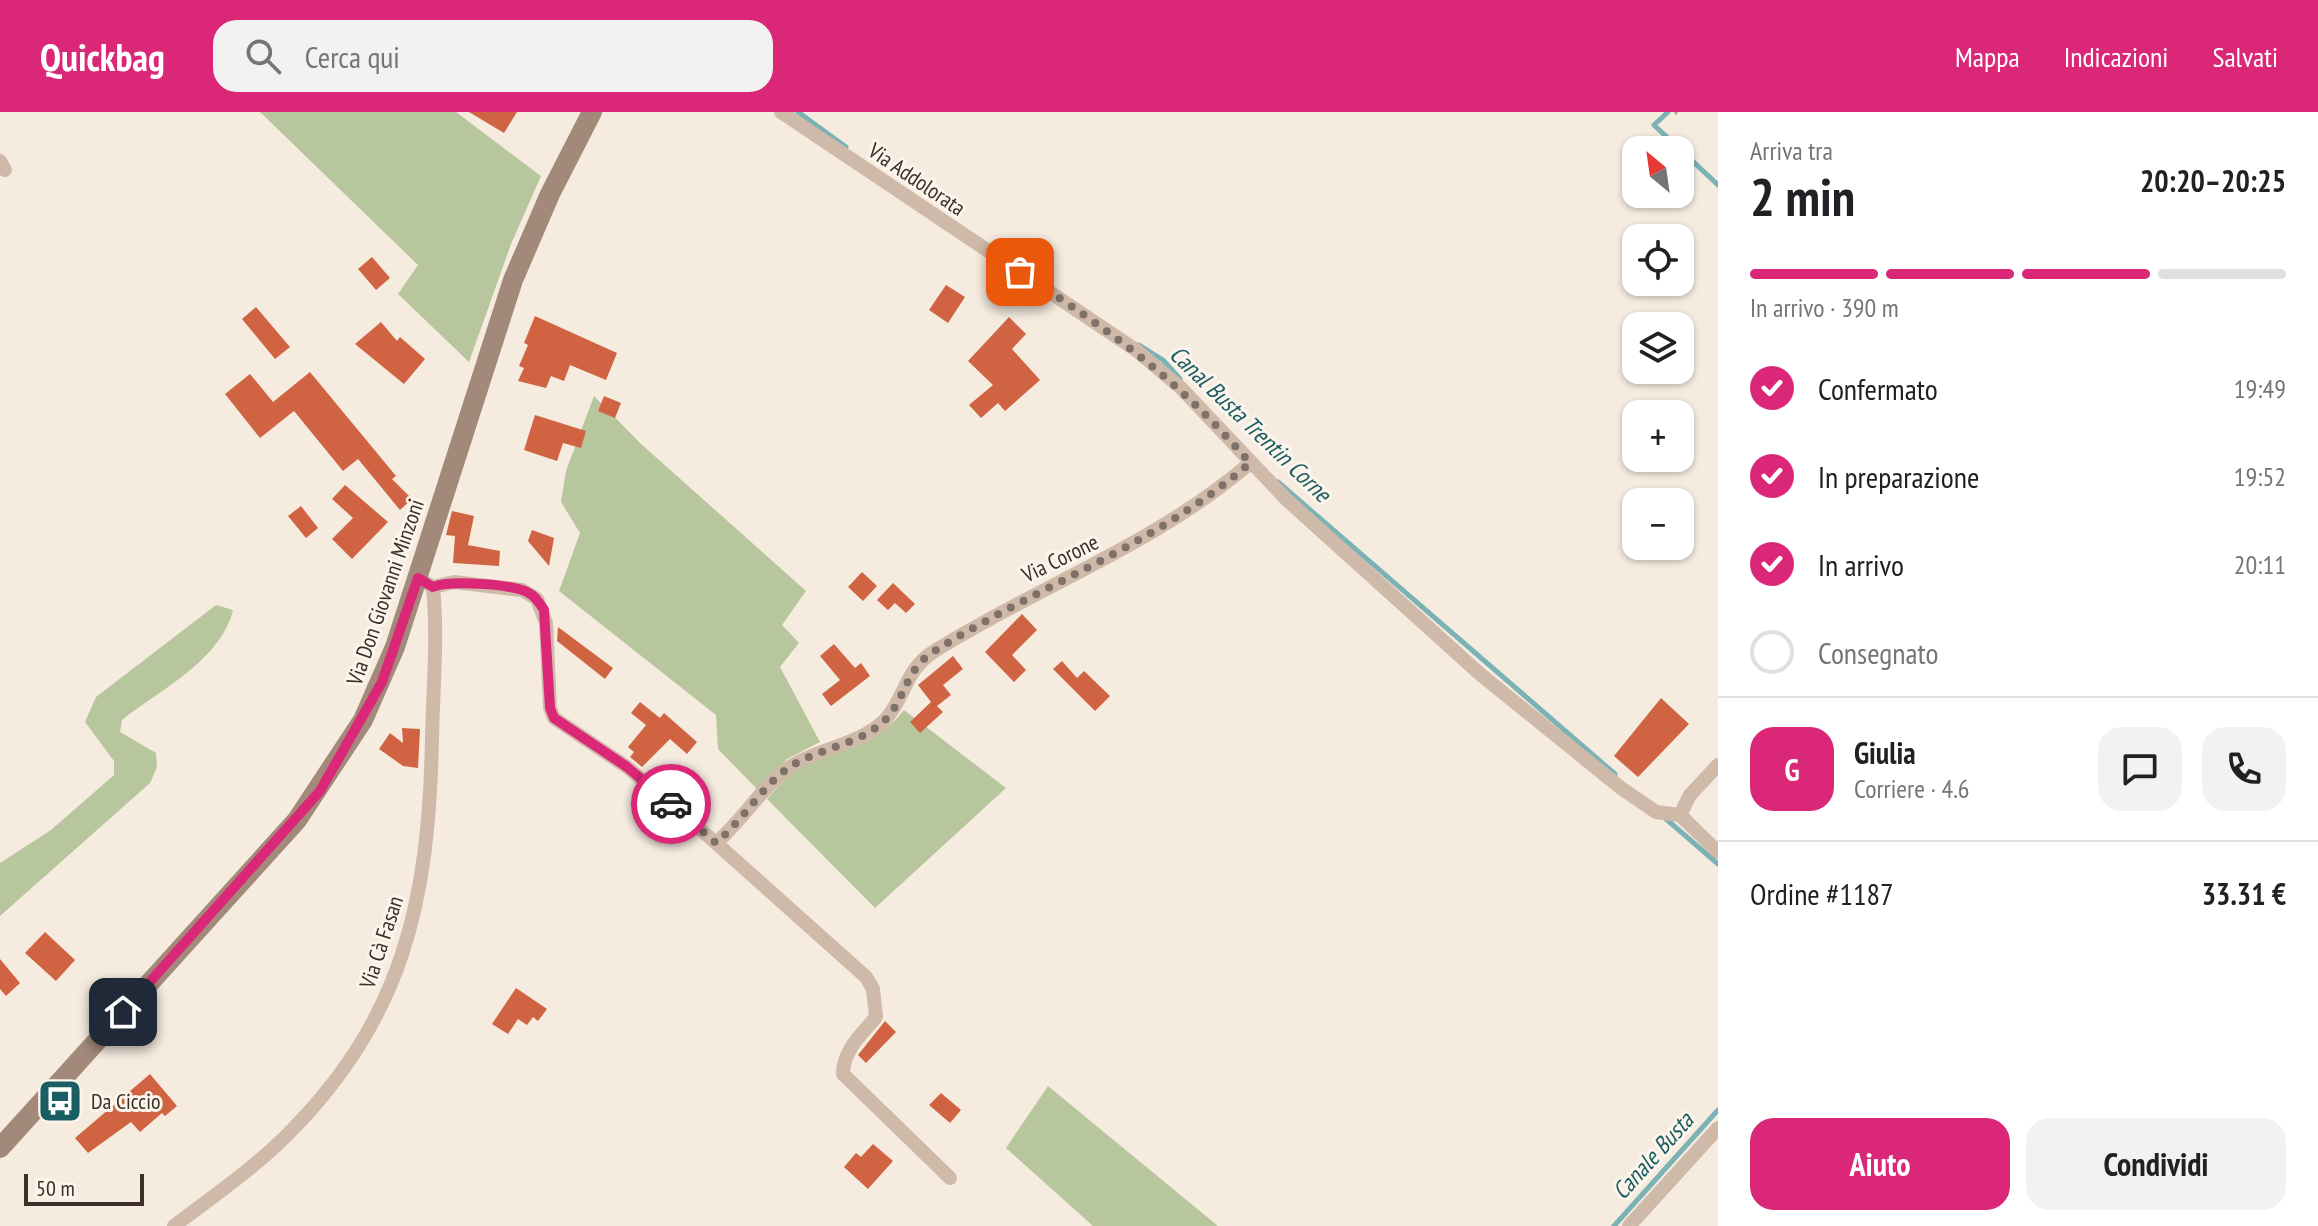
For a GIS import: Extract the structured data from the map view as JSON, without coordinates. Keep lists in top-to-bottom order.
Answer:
{
  "streets": {
    "street": [
      "Via Addolorata",
      "Via Corone",
      "Via Don Giovanni Minzoni",
      "Via Cà Fasan"
    ]
  },
  "crossings": [
    ["Via Addolorata", "Via Corone"],
    ["Via Don Giovanni Minzoni", "Via Cà Fasan"]
  ],
  "water": ["Canal Busta Trentin Corne", "Canale Busta"],
  "places": {
    "bus stop": ["Da Ciccio"]
  },
  "scale_bar": "50 m",
  "north": "top left",
  "page": {
    "header": "Quickbag",
    "search": "Cerca qui",
    "nav": ["Mappa", "Indicazioni", "Salvati"],
    "heading": ["2 min", "Arriva tra", "20:20–20:25"],
    "panel": [
      "Giulia",
      "Corriere · 4.6",
      "Ordine #1187",
      "33.31 €"
    ],
    "map_buttons": ["+", "−"],
    "bar": "In arrivo · 390 m",
    "list": [
      ["Confermato", "19:49"],
      ["In preparazione", "19:52"],
      ["In arrivo", "20:11"],
      "Consegnato"
    ],
    "round": "G",
    "buttons": ["Aiuto", "Condividi"],
    "scale": "50 m"
  }
}
